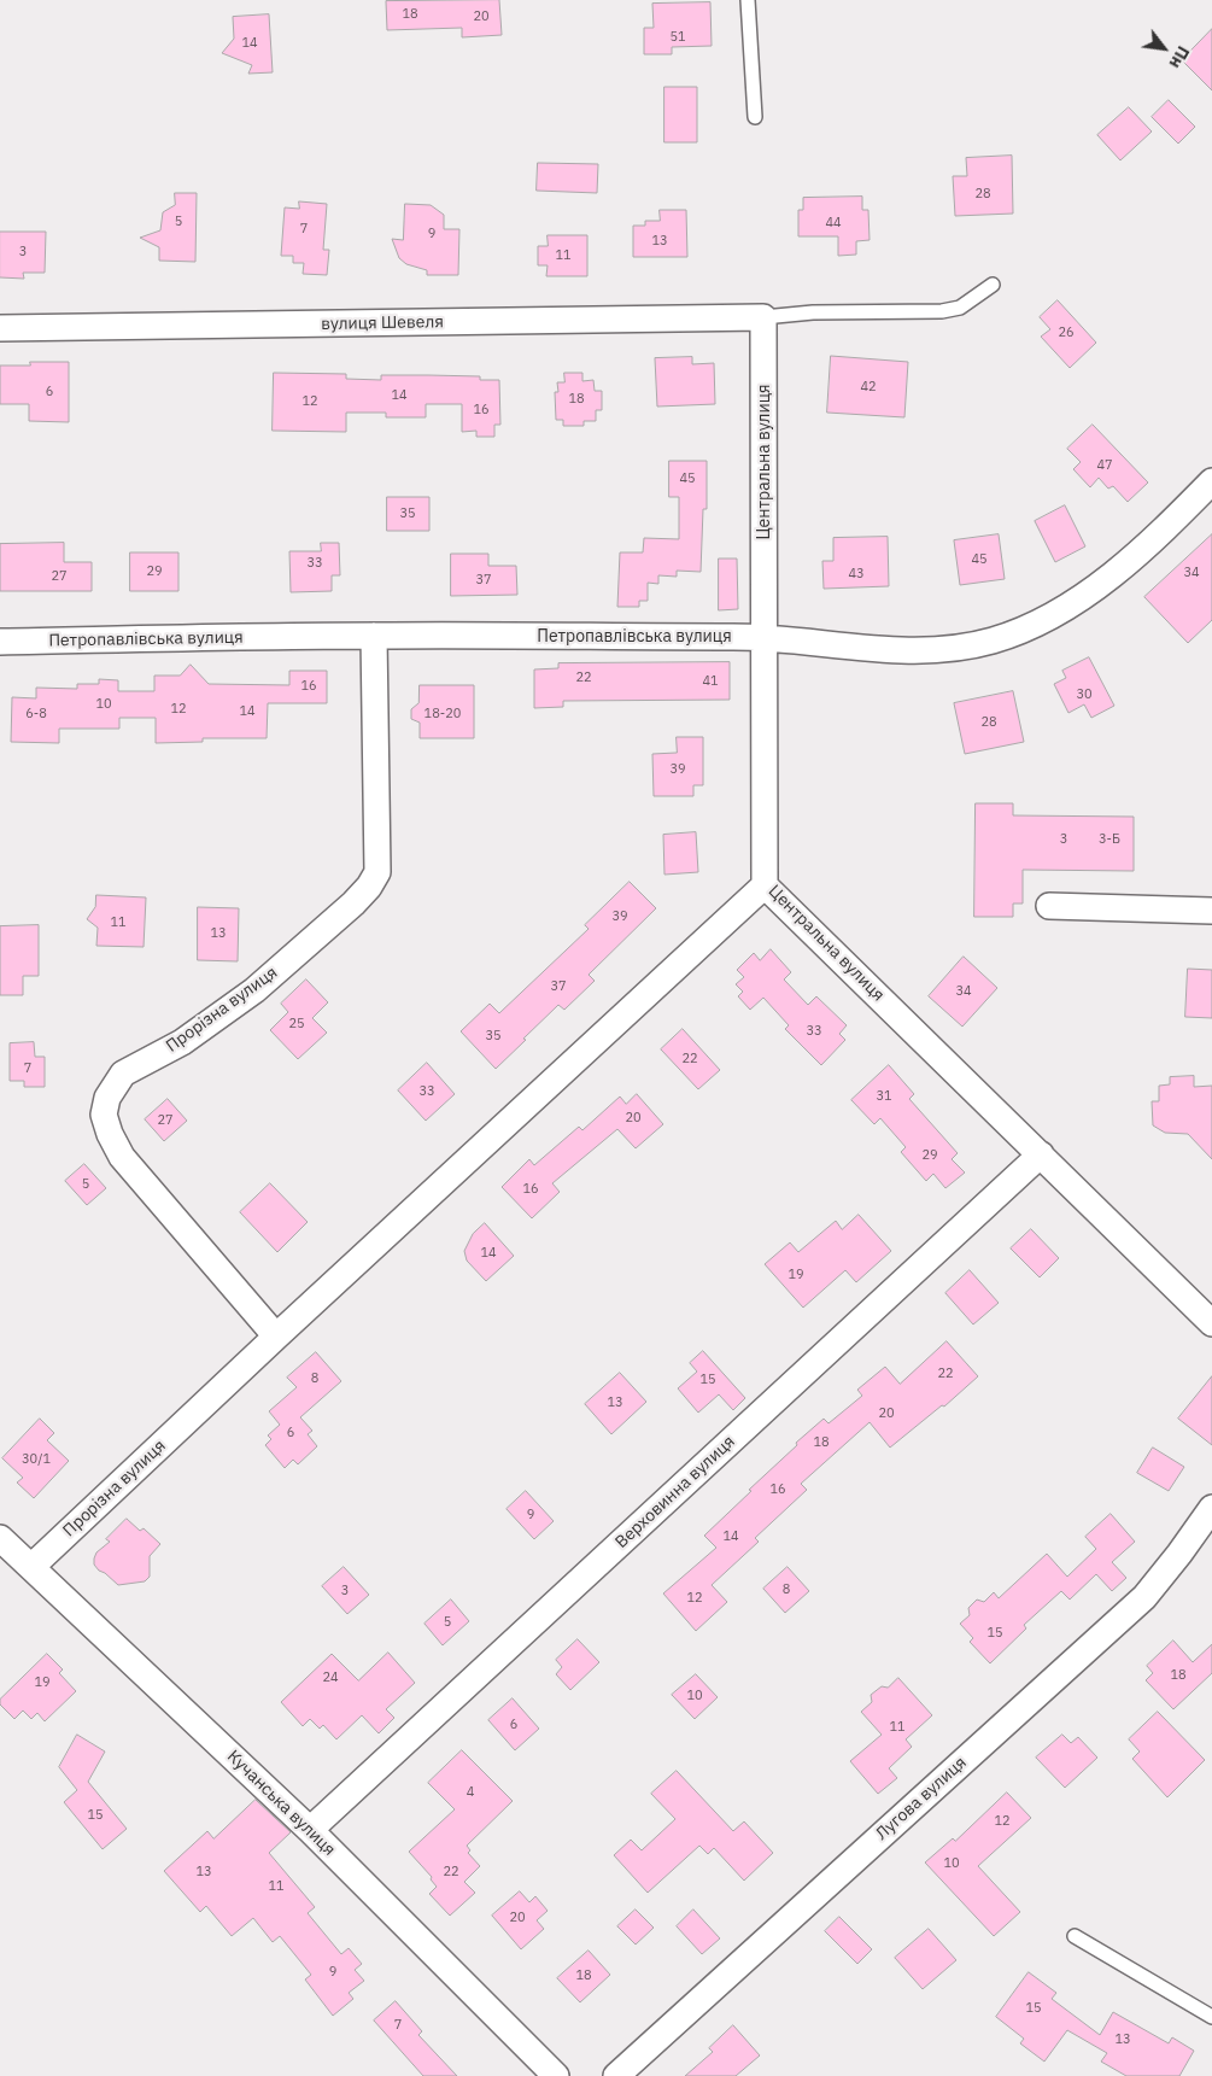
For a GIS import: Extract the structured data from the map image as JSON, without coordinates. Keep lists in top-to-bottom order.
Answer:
{
  "streets": {
    "street": [
      "вулиця Шевеля",
      "Центральна вулиця",
      "Петропавлівська вулиця",
      "Прорізна вулиця",
      "Верховинна вулиця",
      "Лугова вулиця",
      "Кучанська вулиця"
    ]
  },
  "crossings": [
    ["вулиця Шевеля", "Центральна вулиця"],
    ["Центральна вулиця", "Петропавлівська вулиця"],
    ["Центральна вулиця", "Прорізна вулиця"],
    ["Центральна вулиця", "Верховинна вулиця"],
    ["Петропавлівська вулиця", "Прорізна вулиця"],
    ["Прорізна вулиця", "Кучанська вулиця"],
    ["Верховинна вулиця", "Кучанська вулиця"]
  ],
  "house_numbers": [
    "18",
    "20",
    "51",
    "14",
    "28",
    "5",
    "44",
    "7",
    "9",
    "13",
    "3",
    "11",
    "26",
    "42",
    "6",
    "14",
    "18",
    "12",
    "16",
    "47",
    "45",
    "35",
    "45",
    "33",
    "29",
    "34",
    "43",
    "27",
    "37",
    "22",
    "41",
    "16",
    "30",
    "10",
    "12",
    "14",
    "6-8",
    "18-20",
    "28",
    "39",
    "3",
    "3-Б",
    "39",
    "11",
    "13",
    "37",
    "34",
    "25",
    "33",
    "35",
    "22",
    "7",
    "33",
    "31",
    "20",
    "27",
    "29",
    "5",
    "16",
    "14",
    "19",
    "22",
    "8",
    "15",
    "13",
    "20",
    "6",
    "18",
    "30/1",
    "16",
    "9",
    "14",
    "8",
    "3",
    "12",
    "5",
    "15",
    "18",
    "24",
    "19",
    "10",
    "6",
    "11",
    "4",
    "15",
    "12",
    "10",
    "13",
    "22",
    "11",
    "20",
    "9",
    "18",
    "15",
    "7",
    "13"
  ],
  "north": "bottom right"
}
